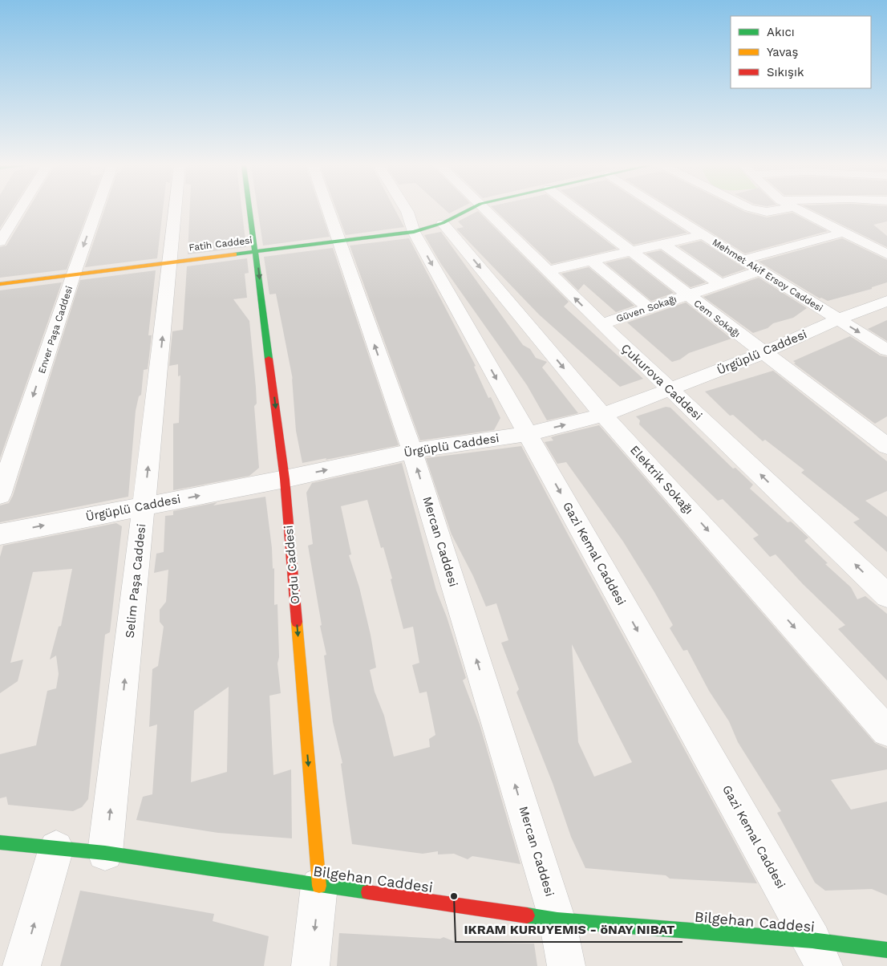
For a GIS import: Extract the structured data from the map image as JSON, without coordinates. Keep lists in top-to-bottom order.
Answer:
{
  "streets": {
    "street": [
      "Fatih Caddesi",
      "Mehmet Akif Ersoy Caddesi",
      "Güven Sokağı",
      "Cem Sokağı",
      "Enver Paşa Caddesi",
      "Ürgüplü Caddesi",
      "Çukurova Caddesi",
      "Elektrik Sokağı",
      "Mercan Caddesi",
      "Gazi Kemal Caddesi",
      "Ordu Caddesi",
      "Selim Paşa Caddesi",
      "Bilgehan Caddesi"
    ]
  },
  "crossings": [
    ["Fatih Caddesi", "Enver Paşa Caddesi"],
    ["Fatih Caddesi", "Elektrik Sokağı"],
    ["Fatih Caddesi", "Mercan Caddesi"],
    ["Fatih Caddesi", "Gazi Kemal Caddesi"],
    ["Fatih Caddesi", "Ordu Caddesi"],
    ["Fatih Caddesi", "Selim Paşa Caddesi"],
    ["Mehmet Akif Ersoy Caddesi", "Güven Sokağı"],
    ["Mehmet Akif Ersoy Caddesi", "Ürgüplü Caddesi"],
    ["Güven Sokağı", "Cem Sokağı"],
    ["Güven Sokağı", "Çukurova Caddesi"],
    ["Cem Sokağı", "Ürgüplü Caddesi"],
    ["Ürgüplü Caddesi", "Çukurova Caddesi"],
    ["Ürgüplü Caddesi", "Elektrik Sokağı"],
    ["Ürgüplü Caddesi", "Mercan Caddesi"],
    ["Ürgüplü Caddesi", "Gazi Kemal Caddesi"],
    ["Ürgüplü Caddesi", "Ordu Caddesi"],
    ["Ürgüplü Caddesi", "Selim Paşa Caddesi"],
    ["Mercan Caddesi", "Bilgehan Caddesi"],
    ["Gazi Kemal Caddesi", "Bilgehan Caddesi"],
    ["Ordu Caddesi", "Bilgehan Caddesi"],
    ["Selim Paşa Caddesi", "Bilgehan Caddesi"]
  ],
  "one_way": [
    "Enver Paşa Caddesi",
    "Ürgüplü Caddesi",
    "Çukurova Caddesi",
    "Elektrik Sokağı",
    "Mercan Caddesi",
    "Gazi Kemal Caddesi",
    "Ordu Caddesi",
    "Selim Paşa Caddesi"
  ],
  "places": ["IKRAM KURUYEMIS - öNAY NIBAT"],
  "legend": ["Akıcı", "Yavaş", "Sıkışık"]
}
